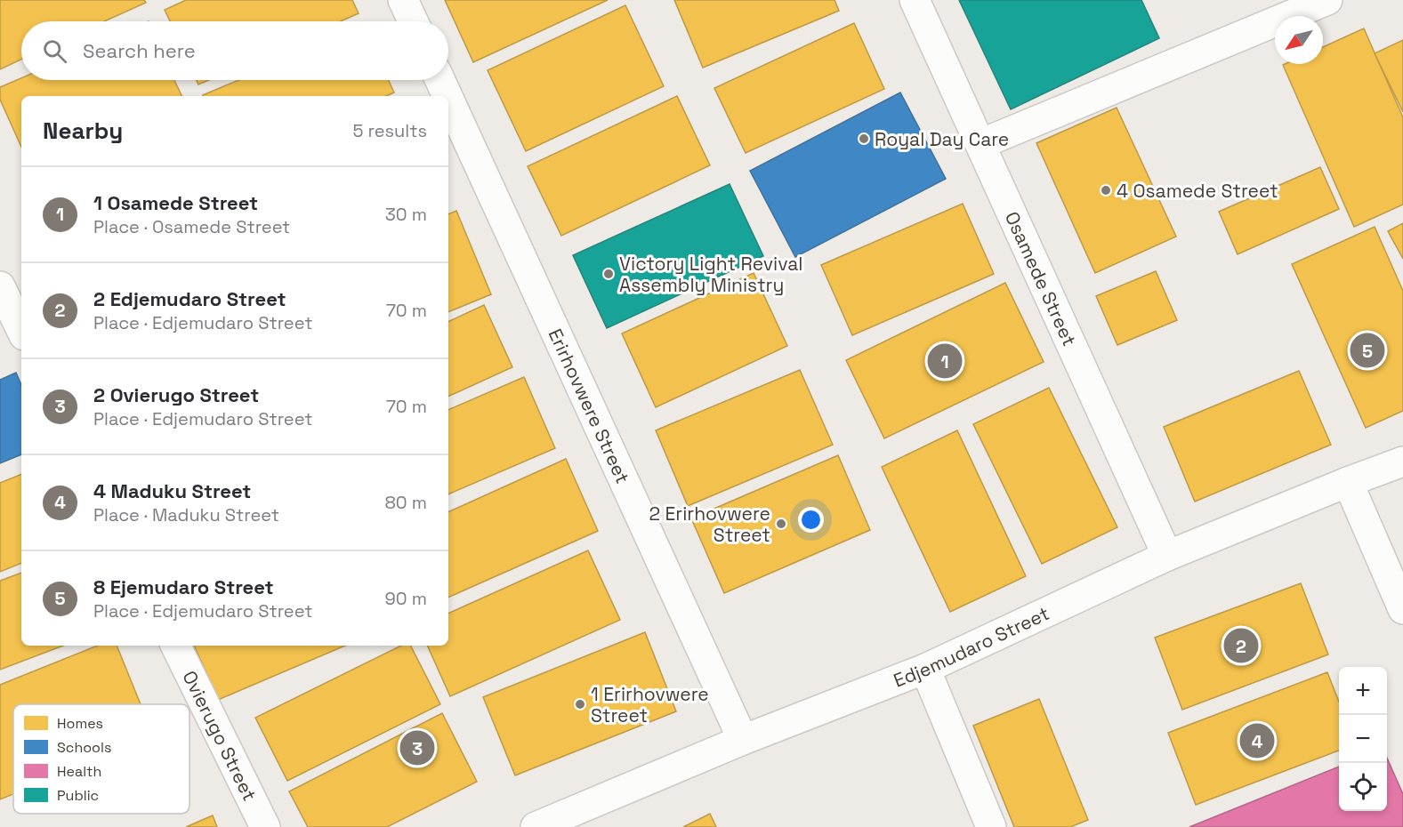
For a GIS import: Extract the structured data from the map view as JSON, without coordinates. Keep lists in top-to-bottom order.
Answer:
{
  "streets": {
    "street": [
      "Osamede Street",
      "Erirhovwere Street",
      "Edjemudaro Street",
      "Ovierugo Street"
    ]
  },
  "crossings": [
    ["Osamede Street", "Edjemudaro Street"],
    ["Erirhovwere Street", "Edjemudaro Street"]
  ],
  "places": [
    "Royal Day Care",
    "4 Osamede Street",
    "Victory Light Revival Assembly Ministry",
    "2 Erirhovwere Street",
    "1 Erirhovwere Street"
  ],
  "legend": [
    "Homes",
    "Schools",
    "Health",
    "Public"
  ],
  "north": "bottom left",
  "page": {
    "search": "Search here",
    "heading": ["Nearby", "5 results"],
    "list": [
      {
        "mark": "1",
        "name": "1 Osamede Street",
        "note": "Place · Osamede Street",
        "value": "30 m"
      },
      {
        "mark": "2",
        "name": "2 Edjemudaro Street",
        "note": "Place · Edjemudaro Street",
        "value": "70 m"
      },
      {
        "mark": "3",
        "name": "2 Ovierugo Street",
        "note": "Place · Edjemudaro Street",
        "value": "70 m"
      },
      {
        "mark": "4",
        "name": "4 Maduku Street",
        "note": "Place · Maduku Street",
        "value": "80 m"
      },
      {
        "mark": "5",
        "name": "8 Ejemudaro Street",
        "note": "Place · Edjemudaro Street",
        "value": "90 m"
      }
    ],
    "pins": [
      "5",
      "1",
      "2",
      "4",
      "3"
    ],
    "map_buttons": ["+", "−"]
  }
}
